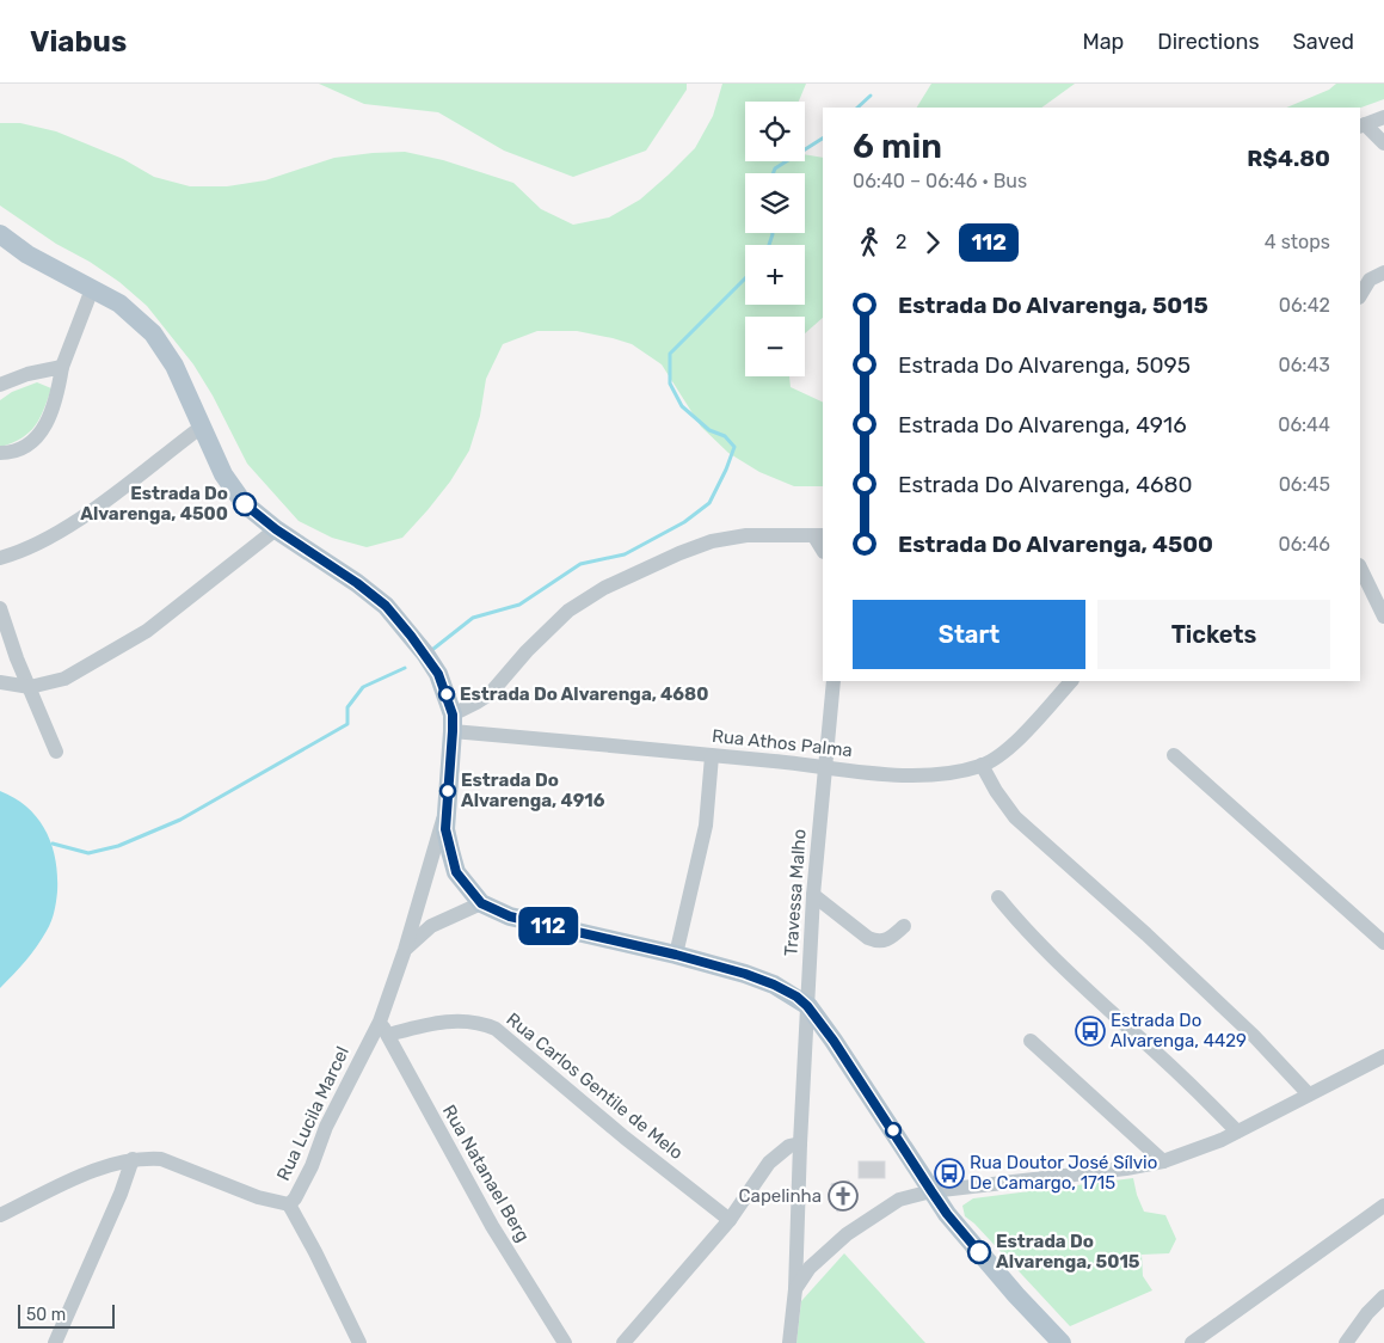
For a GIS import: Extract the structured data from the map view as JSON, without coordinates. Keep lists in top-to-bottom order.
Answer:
{
  "streets": {
    "street": [
      "Rua Athos Palma",
      "Travessa Malho",
      "Rua Carlos Gentile de Melo",
      "Rua Lucila Marcel",
      "Rua Natanael Berg"
    ]
  },
  "crossings": [
    ["Rua Athos Palma", "Travessa Malho"],
    ["Rua Carlos Gentile de Melo", "Rua Natanael Berg"],
    ["Rua Lucila Marcel", "Rua Natanael Berg"]
  ],
  "places": {
    "other": [
      "Estrada Do Alvarenga, 4500",
      "Estrada Do Alvarenga, 4680",
      "Estrada Do Alvarenga, 4916",
      "Estrada Do Alvarenga, 5015"
    ],
    "bus stop": ["Estrada Do Alvarenga, 4429", "Rua Doutor José Sílvio De Camargo, 1715"],
    "church": ["Capelinha"]
  },
  "lines": ["bus line 112"],
  "scale_bar": "50 m",
  "page": {
    "header": "Viabus",
    "nav": ["Map", "Directions", "Saved"],
    "on_map": "112",
    "map_buttons": ["+", "−"],
    "heading": ["6 min", "06:40 – 06:46 · Bus", "R$4.80"],
    "legs": ["2", "112", "4 stops"],
    "list": [
      {
        "name": "Estrada Do Alvarenga, 5015",
        "value": "06:42"
      },
      {
        "name": "Estrada Do Alvarenga, 5095",
        "value": "06:43"
      },
      {
        "name": "Estrada Do Alvarenga, 4916",
        "value": "06:44"
      },
      {
        "name": "Estrada Do Alvarenga, 4680",
        "value": "06:45"
      },
      {
        "name": "Estrada Do Alvarenga, 4500",
        "value": "06:46"
      }
    ],
    "buttons": ["Start", "Tickets"],
    "scale": "50 m"
  }
}
